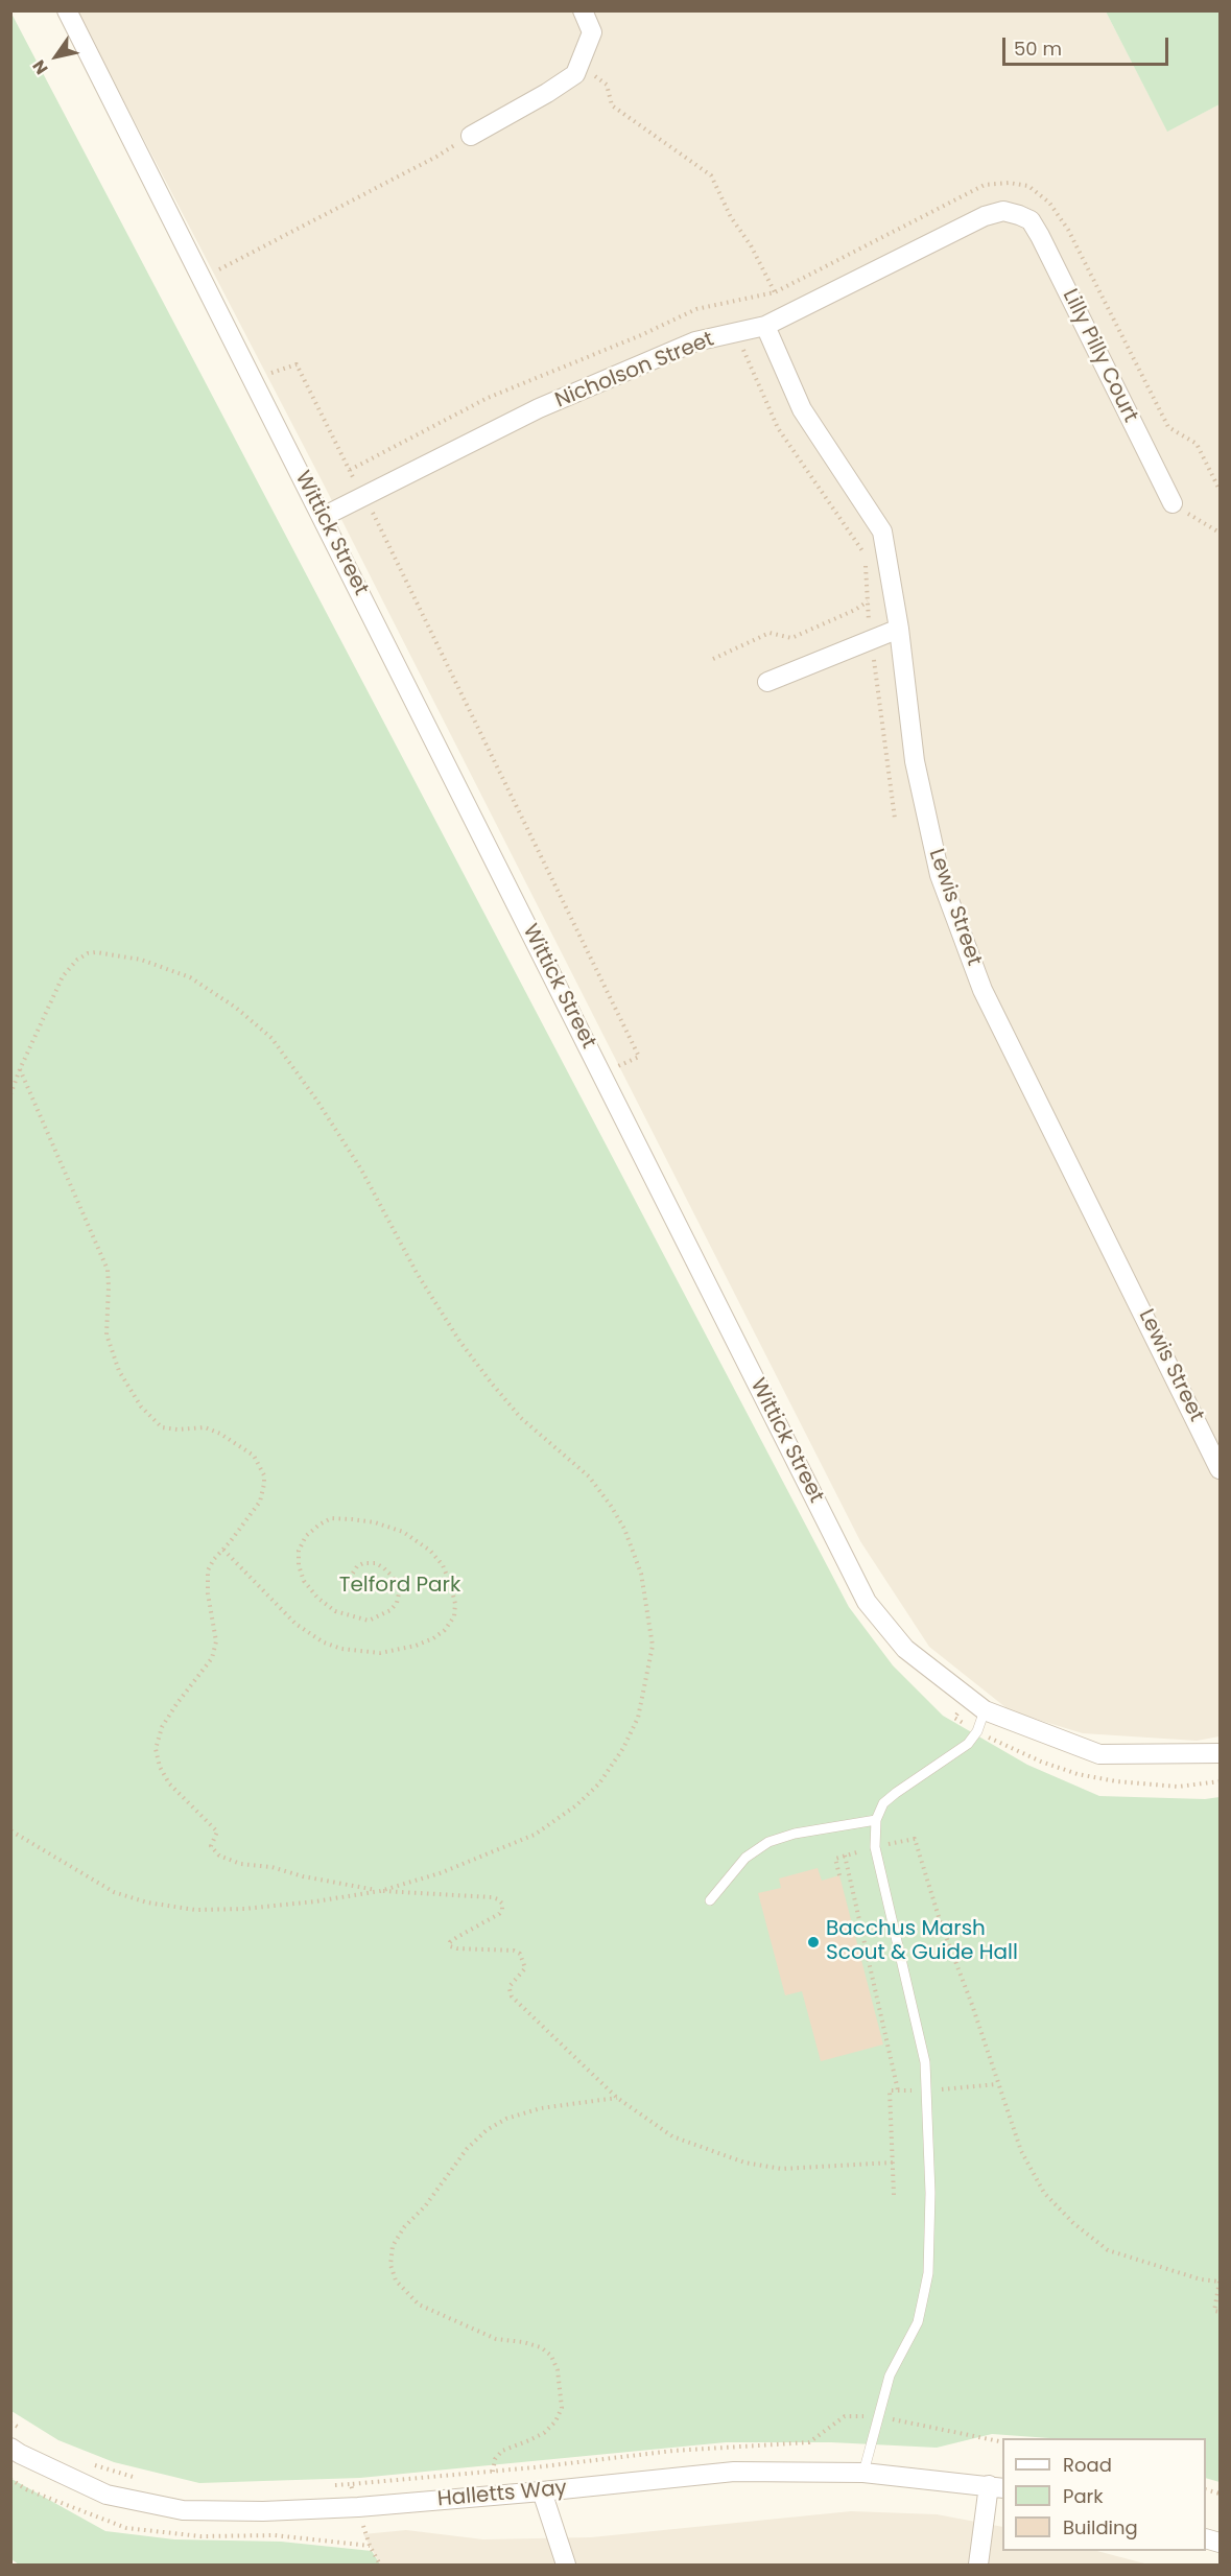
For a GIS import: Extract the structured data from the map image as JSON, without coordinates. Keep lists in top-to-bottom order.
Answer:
{
  "streets": {
    "street": [
      "Lilly Pilly Court",
      "Nicholson Street",
      "Wittick Street",
      "Lewis Street",
      "Halletts Way"
    ]
  },
  "crossings": [
    ["Lilly Pilly Court", "Nicholson Street"],
    ["Nicholson Street", "Wittick Street"],
    ["Nicholson Street", "Lewis Street"]
  ],
  "parks": ["Telford Park"],
  "places": ["Bacchus Marsh Scout & Guide Hall"],
  "legend": ["Road", "Park", "Building"],
  "scale_bar": "50 m",
  "north": "bottom left"
}
